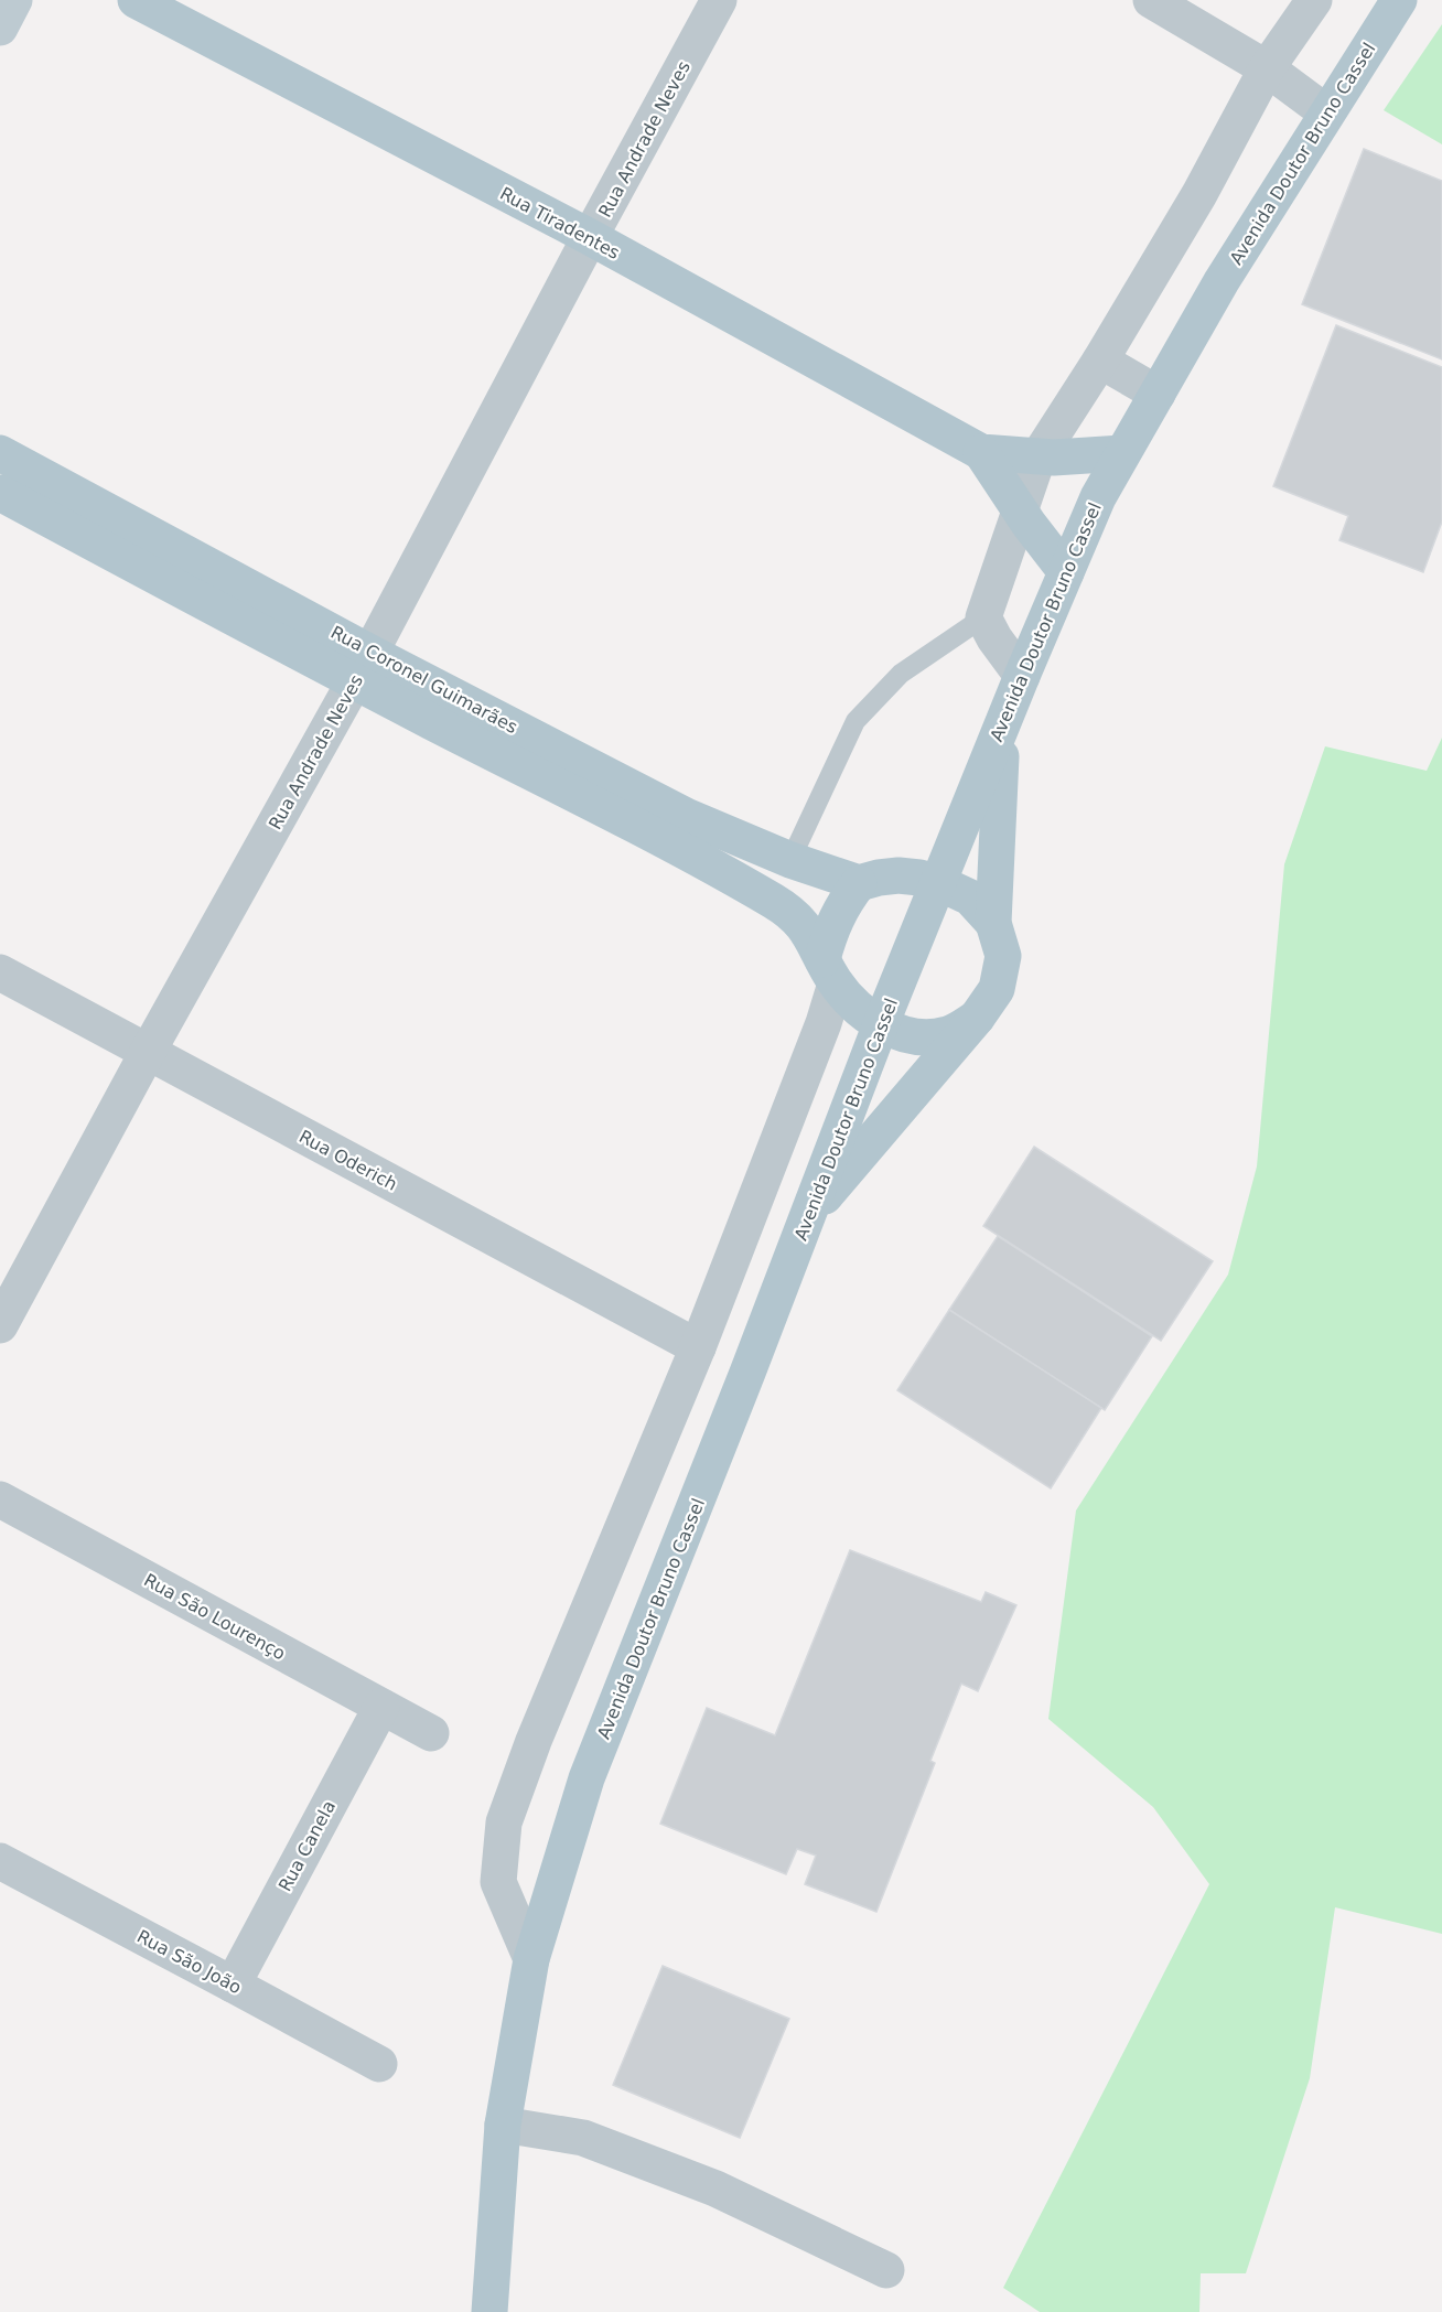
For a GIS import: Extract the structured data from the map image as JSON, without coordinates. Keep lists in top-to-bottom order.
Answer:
{
  "streets": {
    "main road": ["Avenida Doutor Bruno Cassel", "Rua Tiradentes", "Rua Coronel Guimarães"],
    "street": [
      "Rua Andrade Neves",
      "Rua Oderich",
      "Rua São Lourenço",
      "Rua Canela",
      "Rua São João"
    ]
  },
  "crossings": [
    ["Rua Andrade Neves", "Rua Tiradentes"],
    ["Rua Andrade Neves", "Rua Coronel Guimarães"],
    ["Rua Andrade Neves", "Rua Oderich"],
    ["Avenida Doutor Bruno Cassel", "Rua Tiradentes"],
    ["Avenida Doutor Bruno Cassel", "Rua Coronel Guimarães"],
    ["Rua São Lourenço", "Rua Canela"],
    ["Rua Canela", "Rua São João"]
  ]
}
